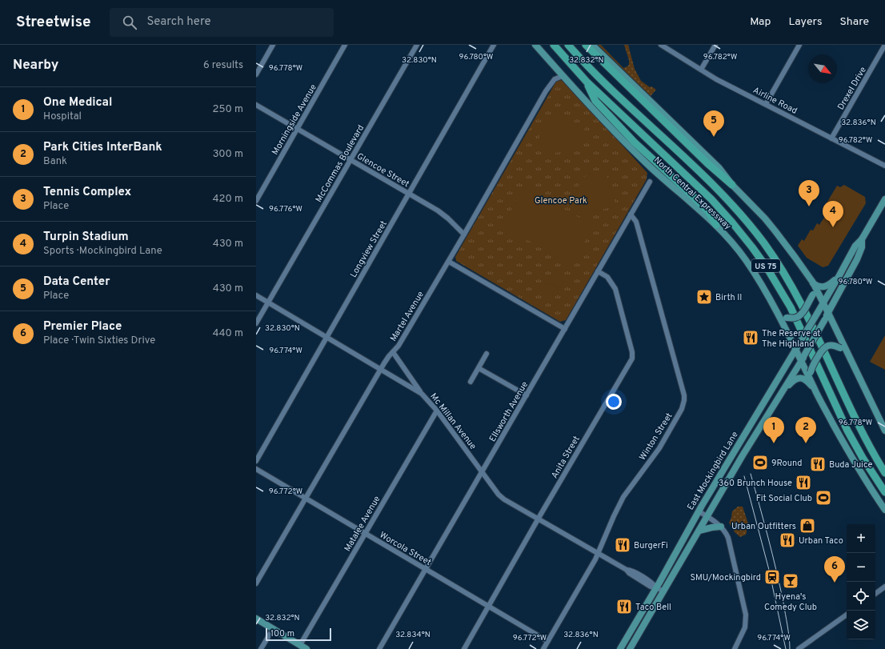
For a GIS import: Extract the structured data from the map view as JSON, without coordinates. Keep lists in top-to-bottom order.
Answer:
{
  "streets": {
    "highway": ["North Central Expressway", "US 75"],
    "main road": ["East Mockingbird Lane"],
    "street": [
      "Drexel Drive",
      "Airline Road",
      "Morningside Avenue",
      "McCommas Boulevard",
      "Glencoe Street",
      "Longview Street",
      "Martel Avenue",
      "Ellsworth Avenue",
      "Mc Millan Avenue",
      "Winton Street",
      "Anita Street",
      "Matalee Avenue",
      "Worcola Street"
    ]
  },
  "crossings": [
    ["Drexel Drive", "Airline Road"],
    ["Morningside Avenue", "Glencoe Street"],
    ["McCommas Boulevard", "Glencoe Street"],
    ["McCommas Boulevard", "Mc Millan Avenue"],
    ["Glencoe Street", "Longview Street"],
    ["Glencoe Street", "Martel Avenue"],
    ["North Central Expressway", "Martel Avenue"],
    ["North Central Expressway", "East Mockingbird Lane"],
    ["Longview Street", "Mc Millan Avenue"],
    ["Martel Avenue", "Mc Millan Avenue"],
    ["Martel Avenue", "Worcola Street"],
    ["Ellsworth Avenue", "Mc Millan Avenue"],
    ["Ellsworth Avenue", "Winton Street"],
    ["Ellsworth Avenue", "Anita Street"],
    ["Ellsworth Avenue", "Worcola Street"],
    ["Mc Millan Avenue", "Winton Street"],
    ["Mc Millan Avenue", "Anita Street"],
    ["Mc Millan Avenue", "East Mockingbird Lane"],
    ["Mc Millan Avenue", "Matalee Avenue"],
    ["Winton Street", "Worcola Street"],
    ["Anita Street", "Worcola Street"],
    ["Matalee Avenue", "Worcola Street"]
  ],
  "parks": ["Glencoe Park"],
  "places": {
    "place": ["Birth II"],
    "restaurant": [
      "The Reserve at The Highland",
      "Buda Juice",
      "360 Brunch House",
      "Urban Taco",
      "BurgerFi",
      "Taco Bell"
    ],
    "sports": ["9Round", "Fit Social Club"],
    "shop": ["Urban Outfitters"],
    "station": ["SMU/Mockingbird"],
    "bar": ["Hyena's Comedy Club"]
  },
  "scale_bar": "100 m",
  "north": "bottom right",
  "page": {
    "header": "Streetwise",
    "search": "Search here",
    "nav": ["Map", "Layers", "Share"],
    "heading": ["Nearby", "6 results"],
    "list": [
      {
        "mark": "1",
        "name": "One Medical",
        "note": "Hospital",
        "value": "250 m"
      },
      {
        "mark": "2",
        "name": "Park Cities InterBank",
        "note": "Bank",
        "value": "300 m"
      },
      {
        "mark": "3",
        "name": "Tennis Complex",
        "note": "Place",
        "value": "420 m"
      },
      {
        "mark": "4",
        "name": "Turpin Stadium",
        "note": "Sports · Mockingbird Lane",
        "value": "430 m"
      },
      {
        "mark": "5",
        "name": "Data Center",
        "note": "Place",
        "value": "430 m"
      },
      {
        "mark": "6",
        "name": "Premier Place",
        "note": "Place · Twin Sixties Drive",
        "value": "440 m"
      }
    ],
    "pins": [
      "5",
      "3",
      "4",
      "1",
      "2",
      "6"
    ],
    "map_buttons": ["+", "−"],
    "scale": "100 m"
  },
  "coordinates": [
    "96.780°W",
    "96.782°W",
    "32.830°N",
    "32.832°N",
    "96.778°W",
    "32.836°N",
    "96.776°W",
    "96.774°W",
    "96.772°W",
    "32.834°N"
  ]
}
